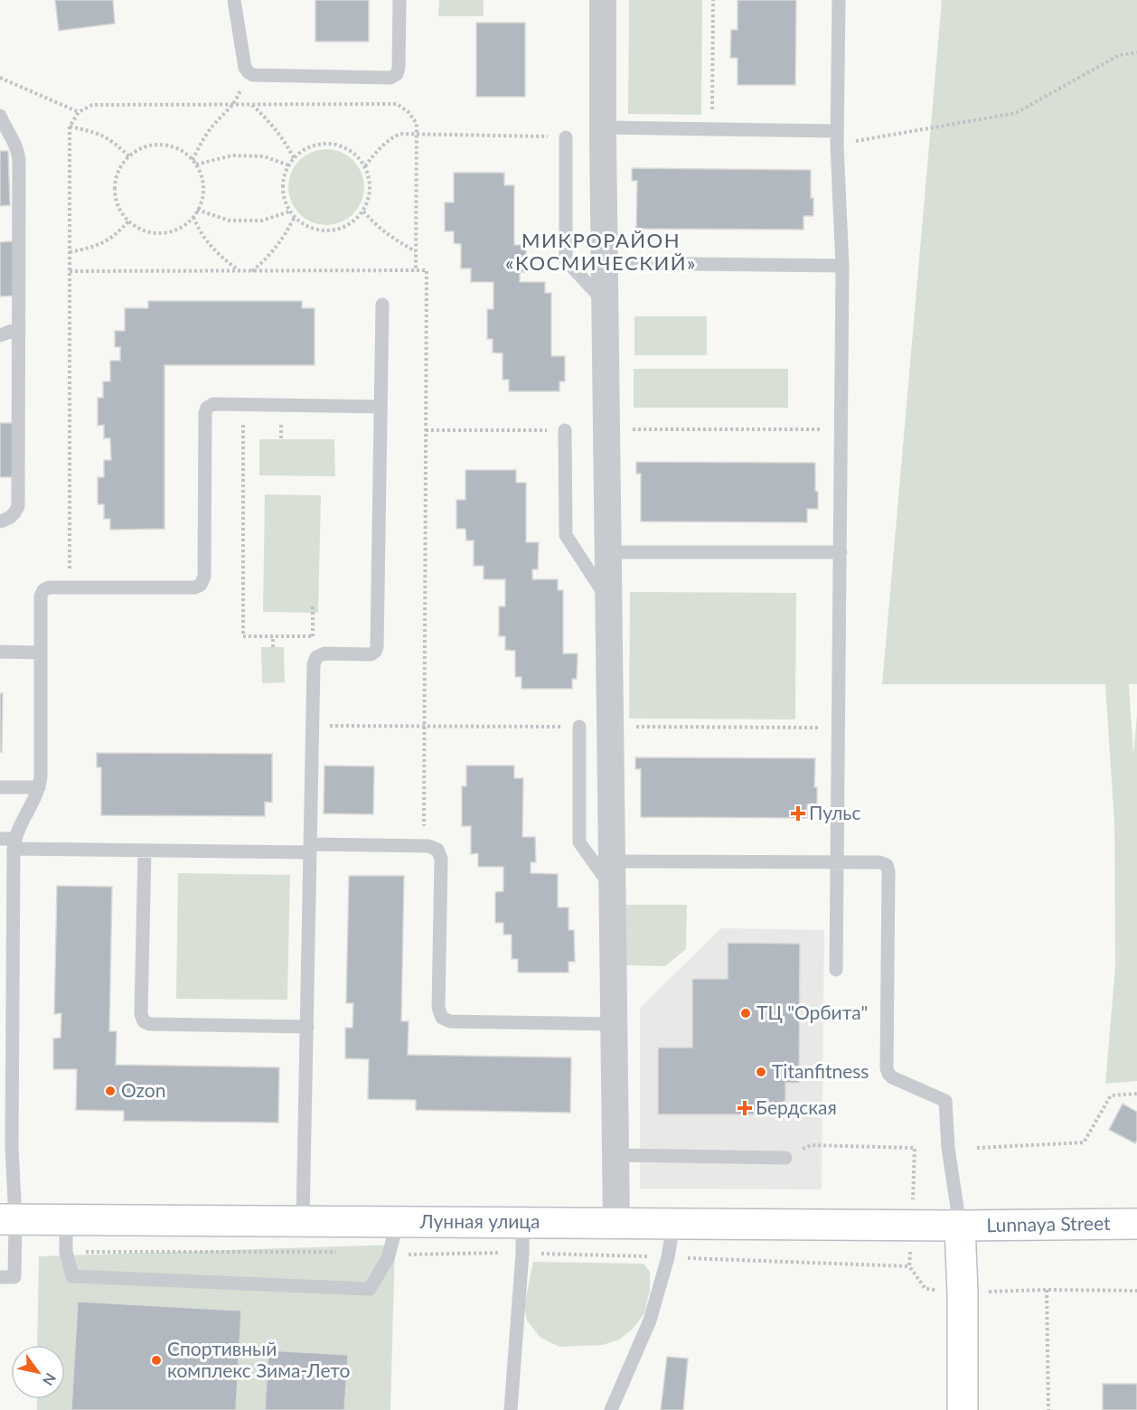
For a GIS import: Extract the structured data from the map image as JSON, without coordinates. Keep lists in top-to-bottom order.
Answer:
{
  "streets": {
    "street": ["Лунная улица", "Lunnaya Street"]
  },
  "crossings": [
    ["Лунная улица", "Lunnaya Street"]
  ],
  "districts": ["МИКРОРАЙОН «КОСМИЧЕСКИЙ»"],
  "places": {
    "health": ["Пульс", "Бердская"],
    "other": [
      "ТЦ \"Орбита\"",
      "Titanfitness",
      "Ozon",
      "Спортивный комплекс Зима-Лето"
    ]
  },
  "north": "bottom right"
}
